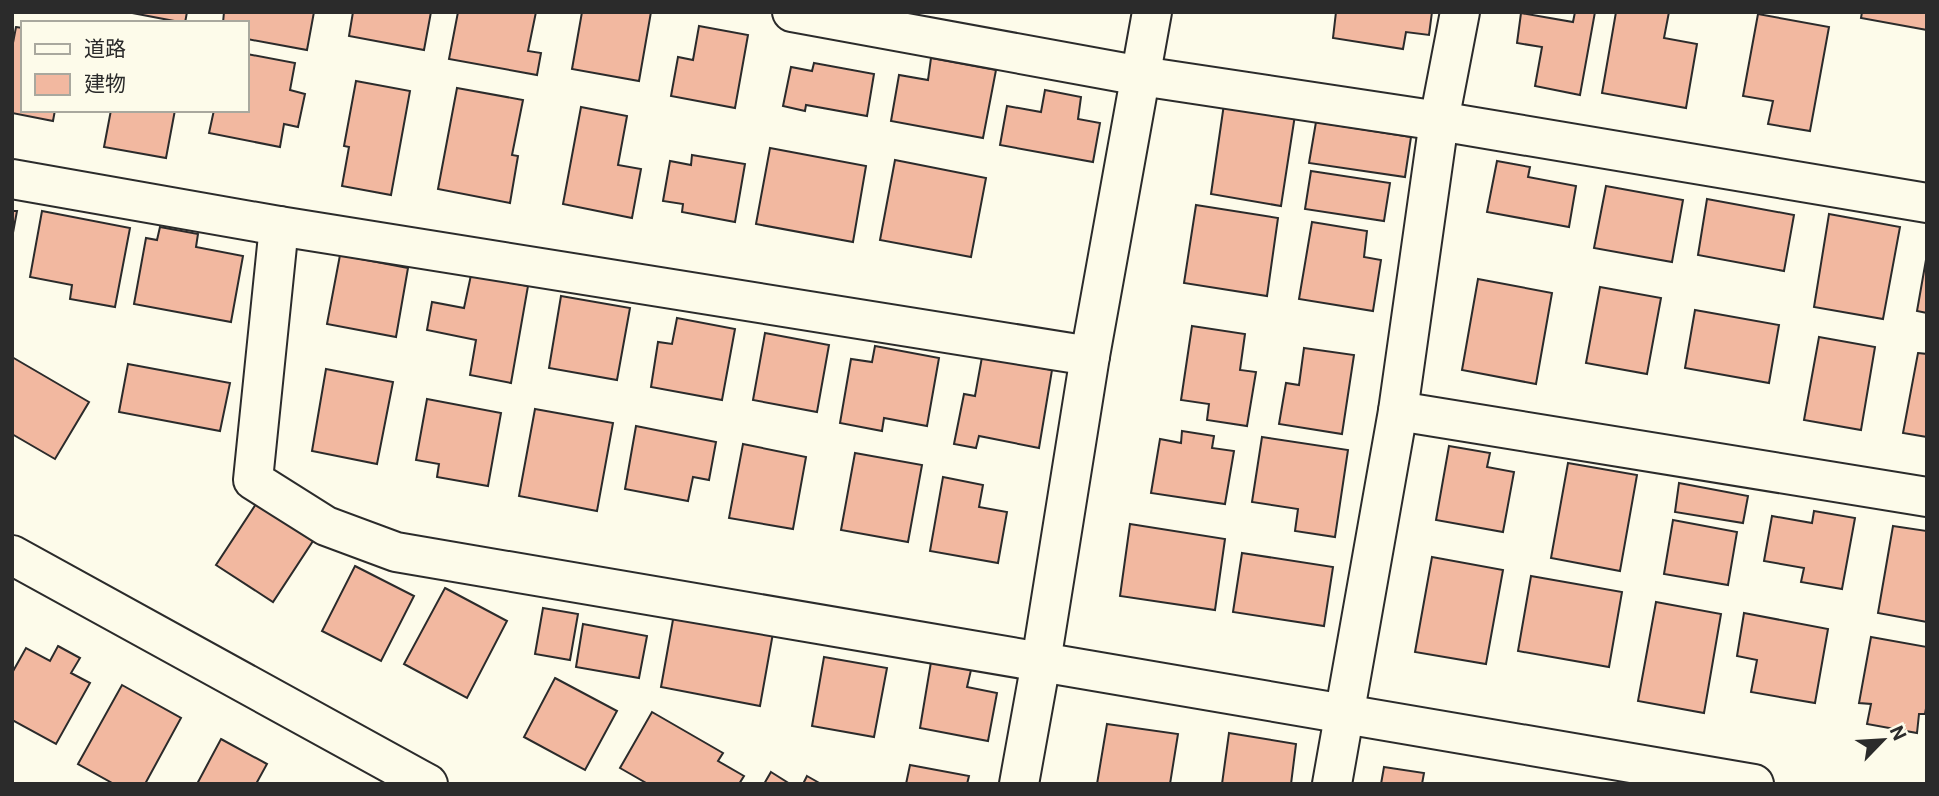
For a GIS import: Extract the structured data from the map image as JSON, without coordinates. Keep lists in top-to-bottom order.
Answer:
{
  "legend": ["道路", "建物"],
  "north": "top right"
}
